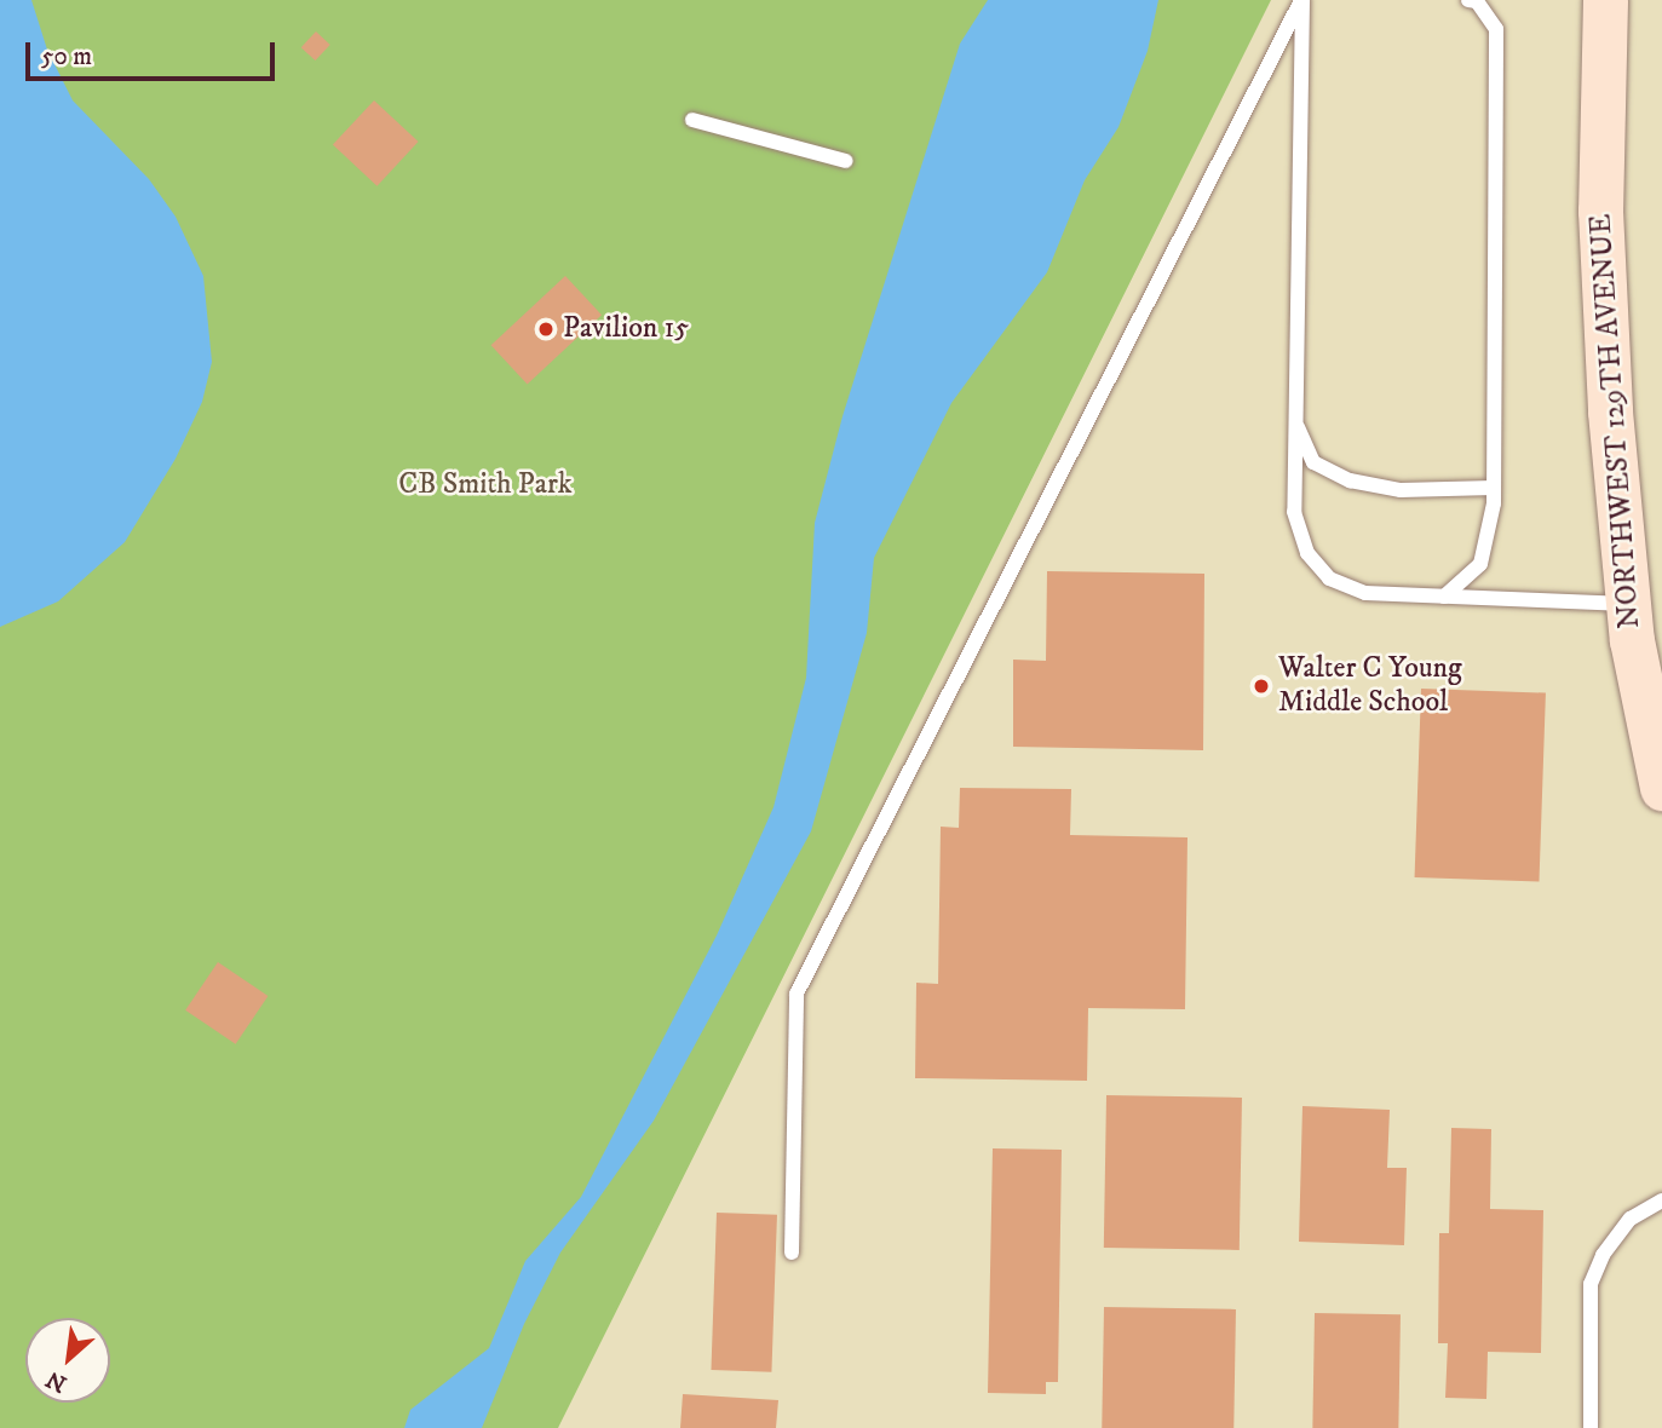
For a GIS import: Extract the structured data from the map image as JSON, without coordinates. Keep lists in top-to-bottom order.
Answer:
{
  "streets": {
    "street": ["NORTHWEST 129TH AVENUE"]
  },
  "parks": ["CB Smith Park"],
  "places": ["Pavilion 15", "Walter C Young Middle School"],
  "scale_bar": "50 m",
  "north": "bottom left"
}
